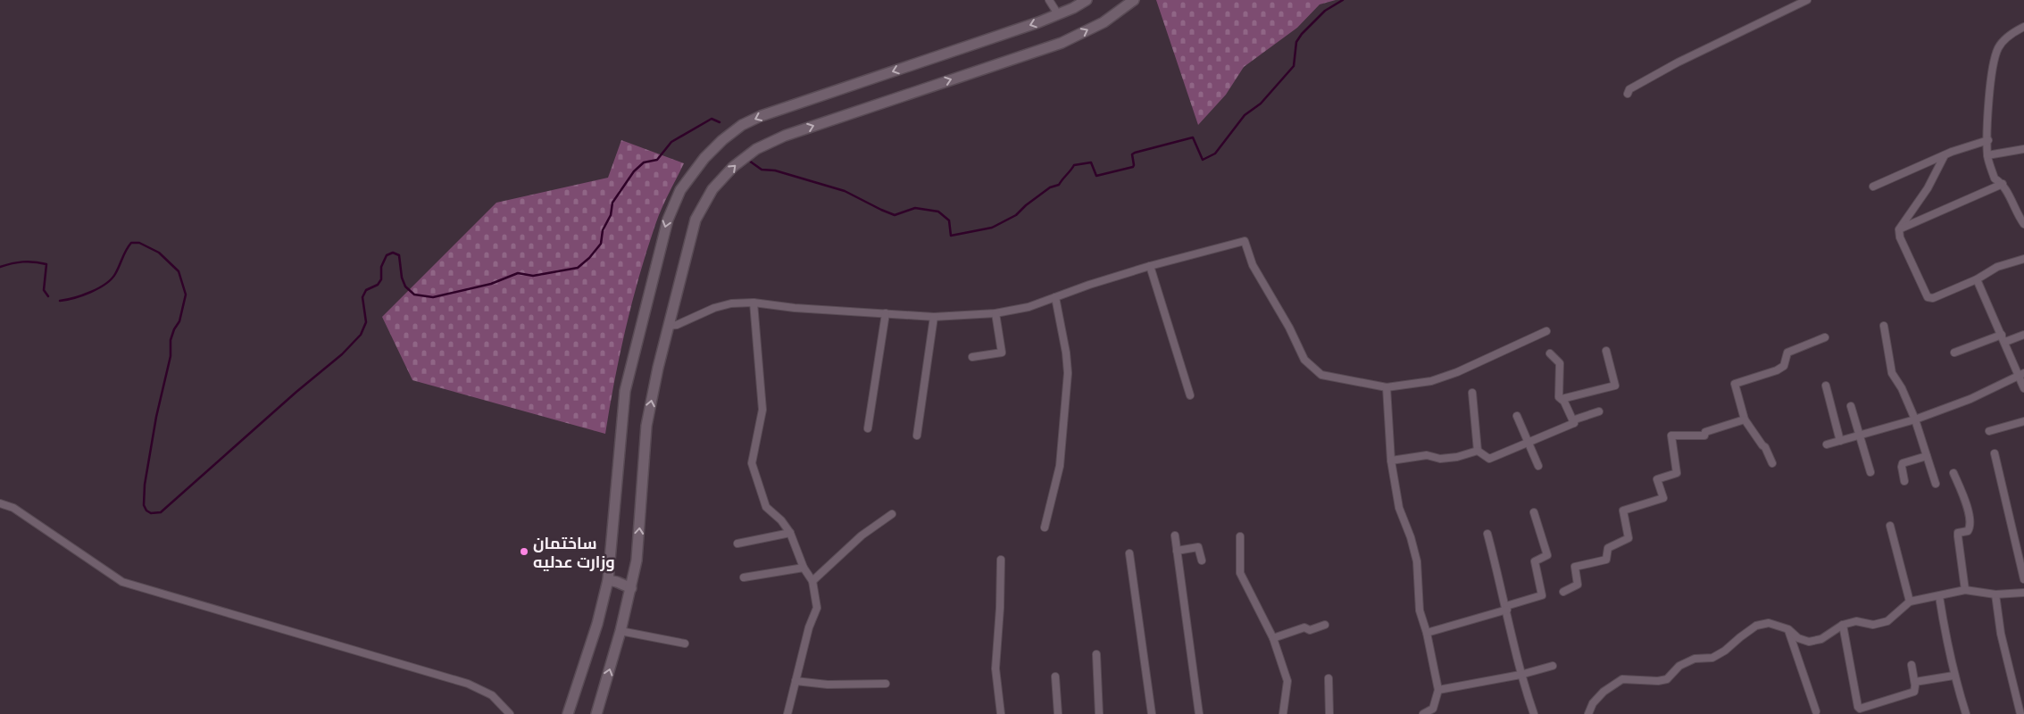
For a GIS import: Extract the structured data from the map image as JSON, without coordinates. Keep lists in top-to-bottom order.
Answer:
{
  "places": ["ساختمان وزارت عدلیه"]
}
